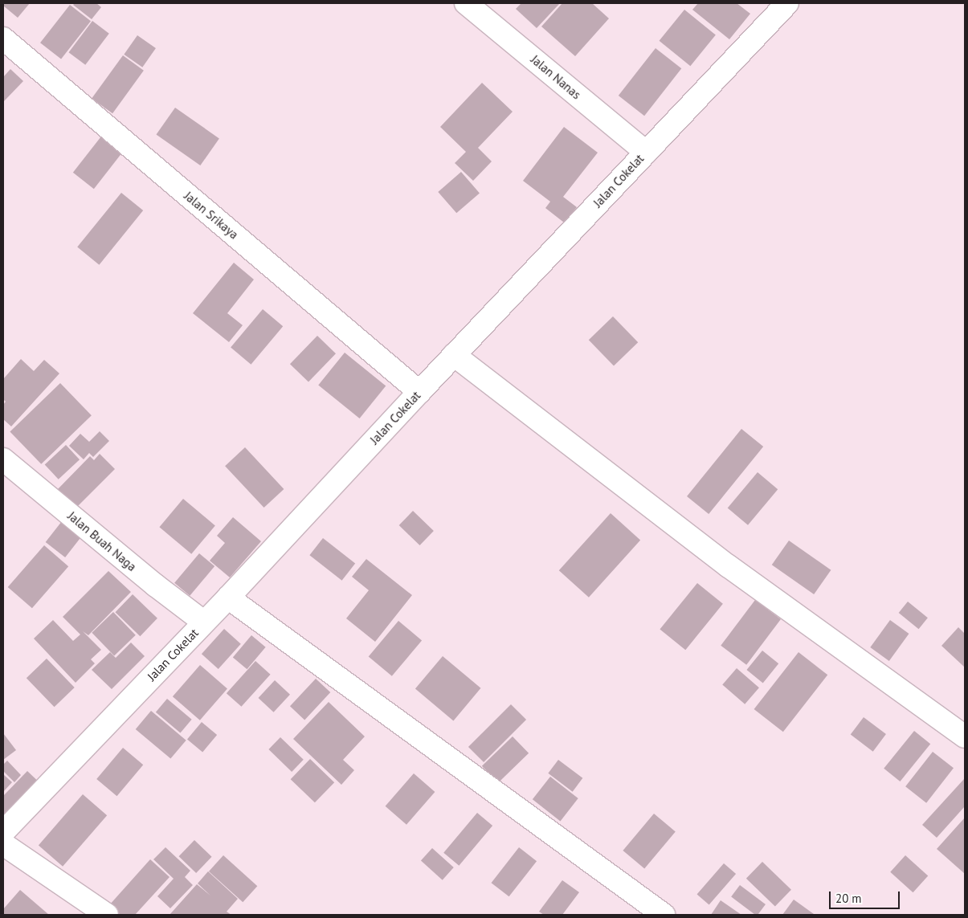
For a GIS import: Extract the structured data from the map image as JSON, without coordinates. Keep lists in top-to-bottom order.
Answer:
{
  "streets": {
    "street": [
      "Jalan Nanas",
      "Jalan Cokelat",
      "Jalan Srikaya",
      "Jalan Buah Naga"
    ]
  },
  "crossings": [
    ["Jalan Nanas", "Jalan Cokelat"],
    ["Jalan Cokelat", "Jalan Srikaya"],
    ["Jalan Cokelat", "Jalan Buah Naga"]
  ],
  "scale_bar": "20 m"
}
